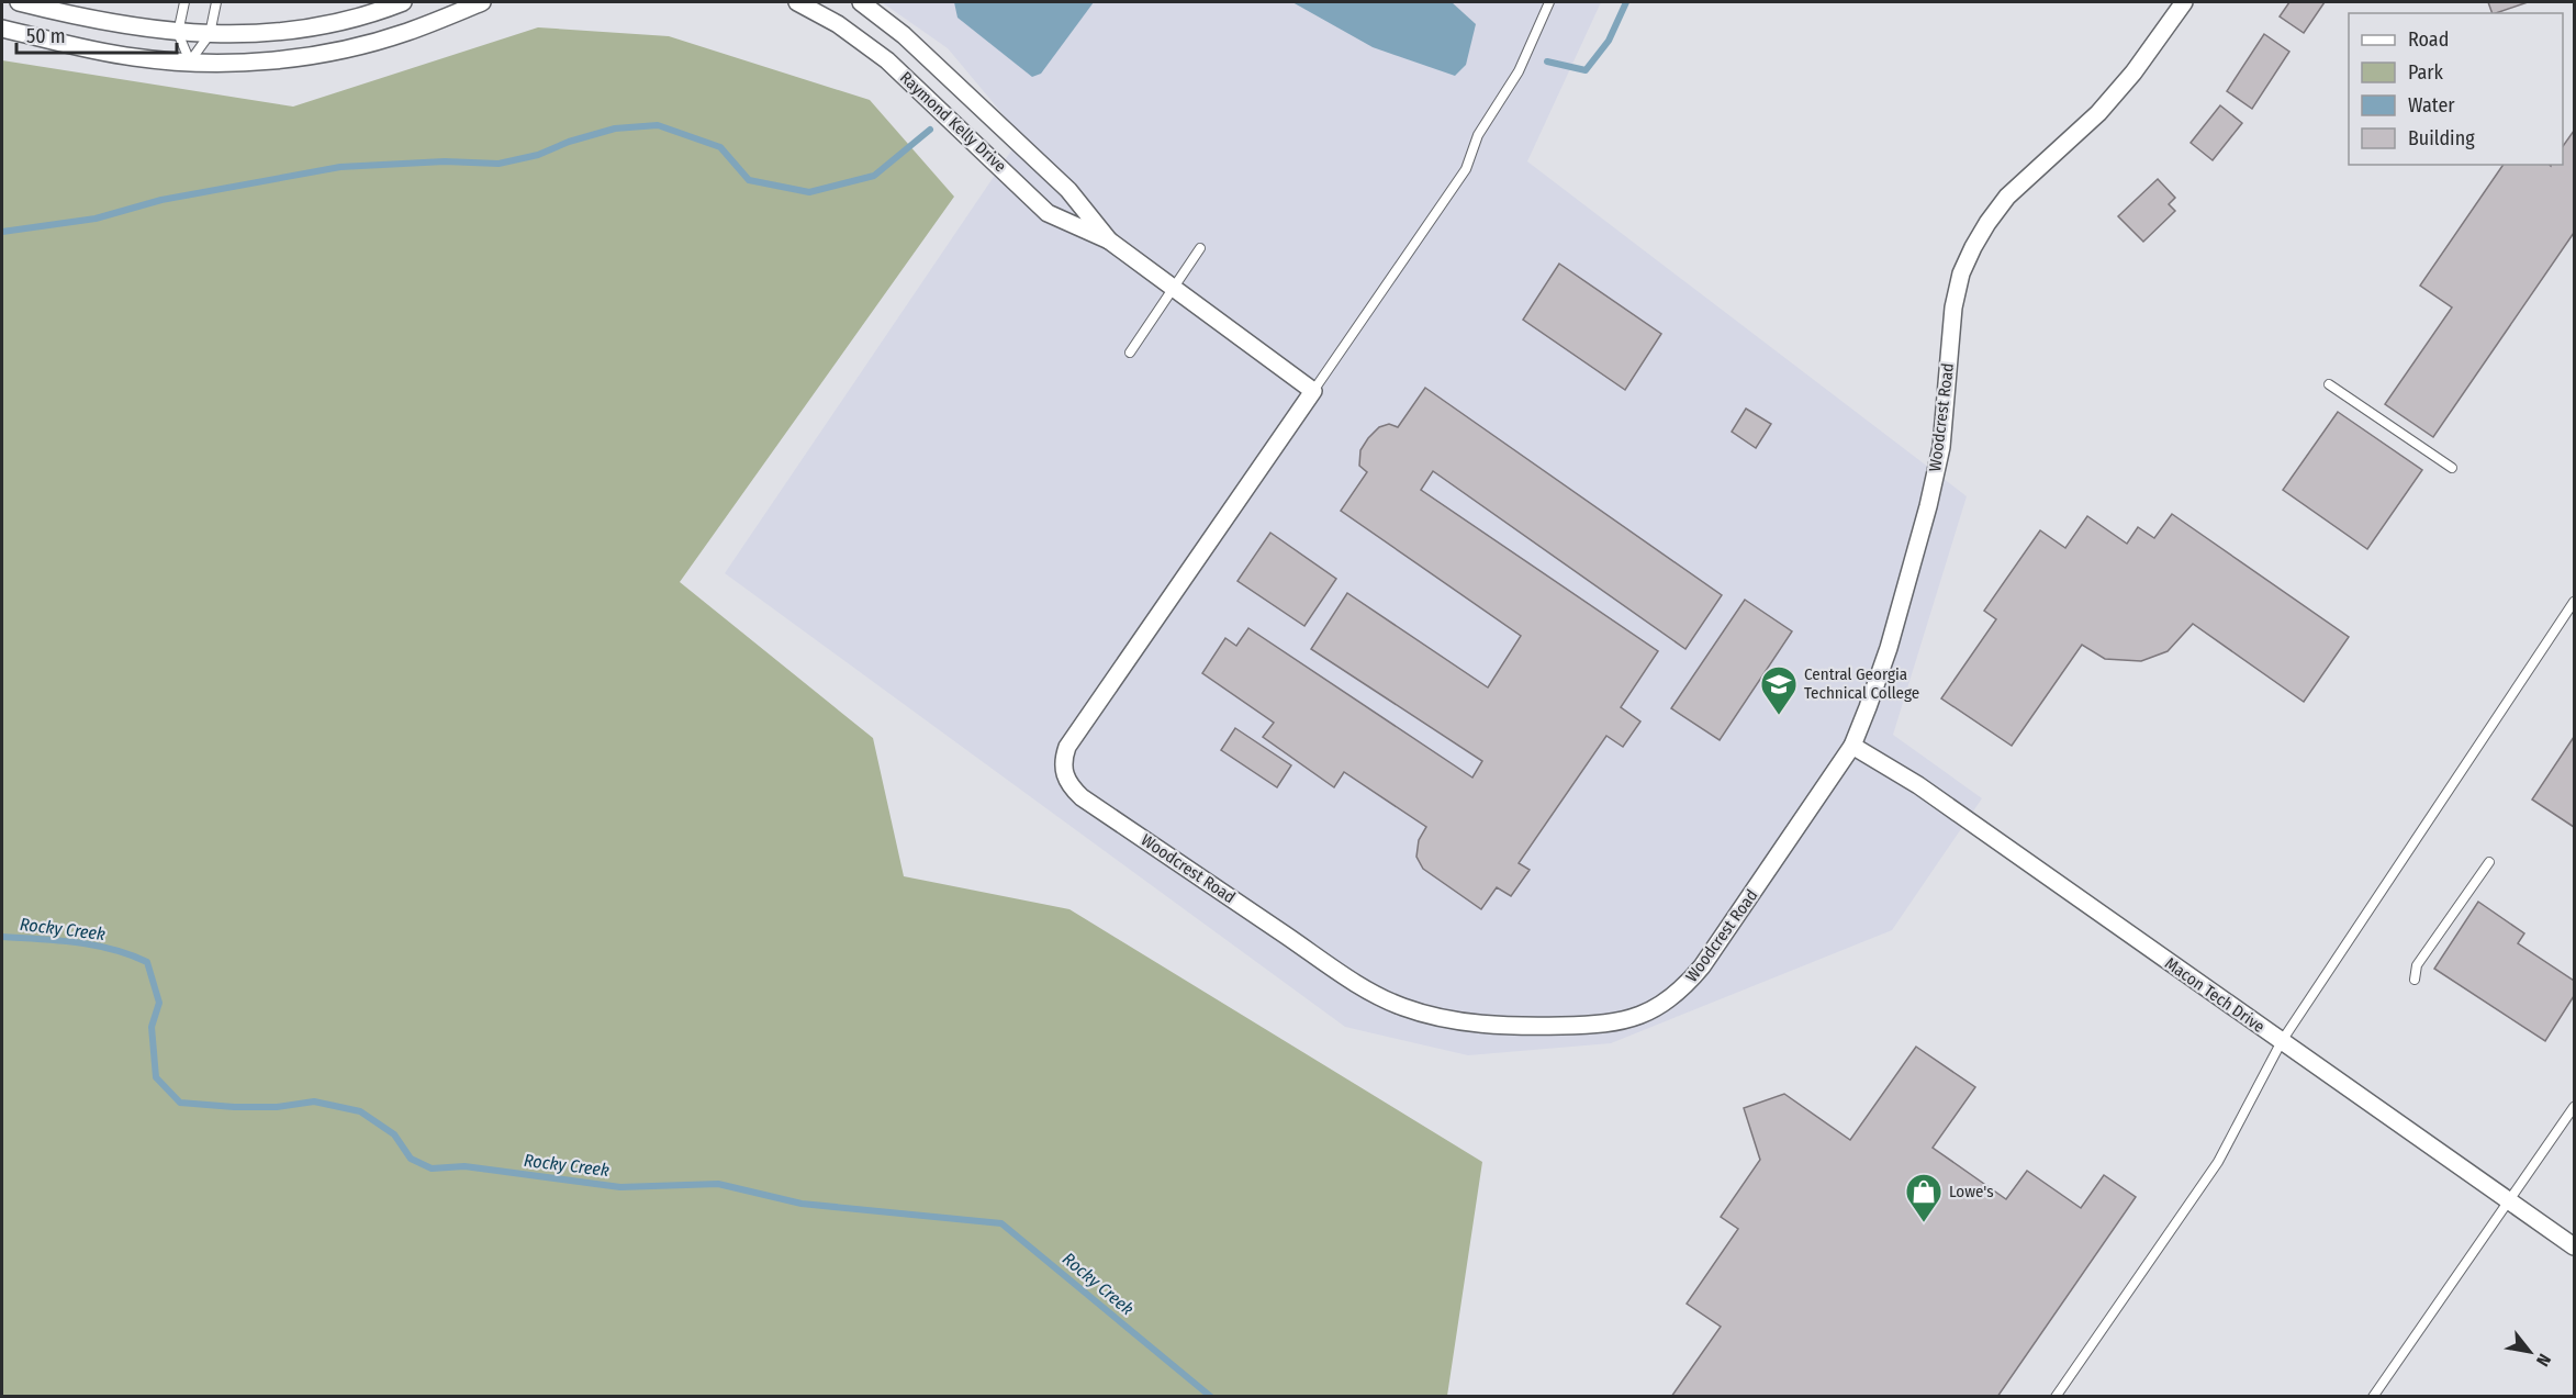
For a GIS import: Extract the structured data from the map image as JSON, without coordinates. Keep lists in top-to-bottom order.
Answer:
{
  "streets": {
    "street": ["Raymond Kelly Drive", "Woodcrest Road", "Macon Tech Drive"]
  },
  "crossings": [
    ["Raymond Kelly Drive", "Woodcrest Road"],
    ["Woodcrest Road", "Macon Tech Drive"]
  ],
  "water": ["Rocky Creek"],
  "places": {
    "school or university": ["Central Georgia Technical College"],
    "shop": ["Lowe's"]
  },
  "legend": [
    "Road",
    "Park",
    "Water",
    "Building"
  ],
  "scale_bar": "50 m",
  "north": "bottom right"
}
